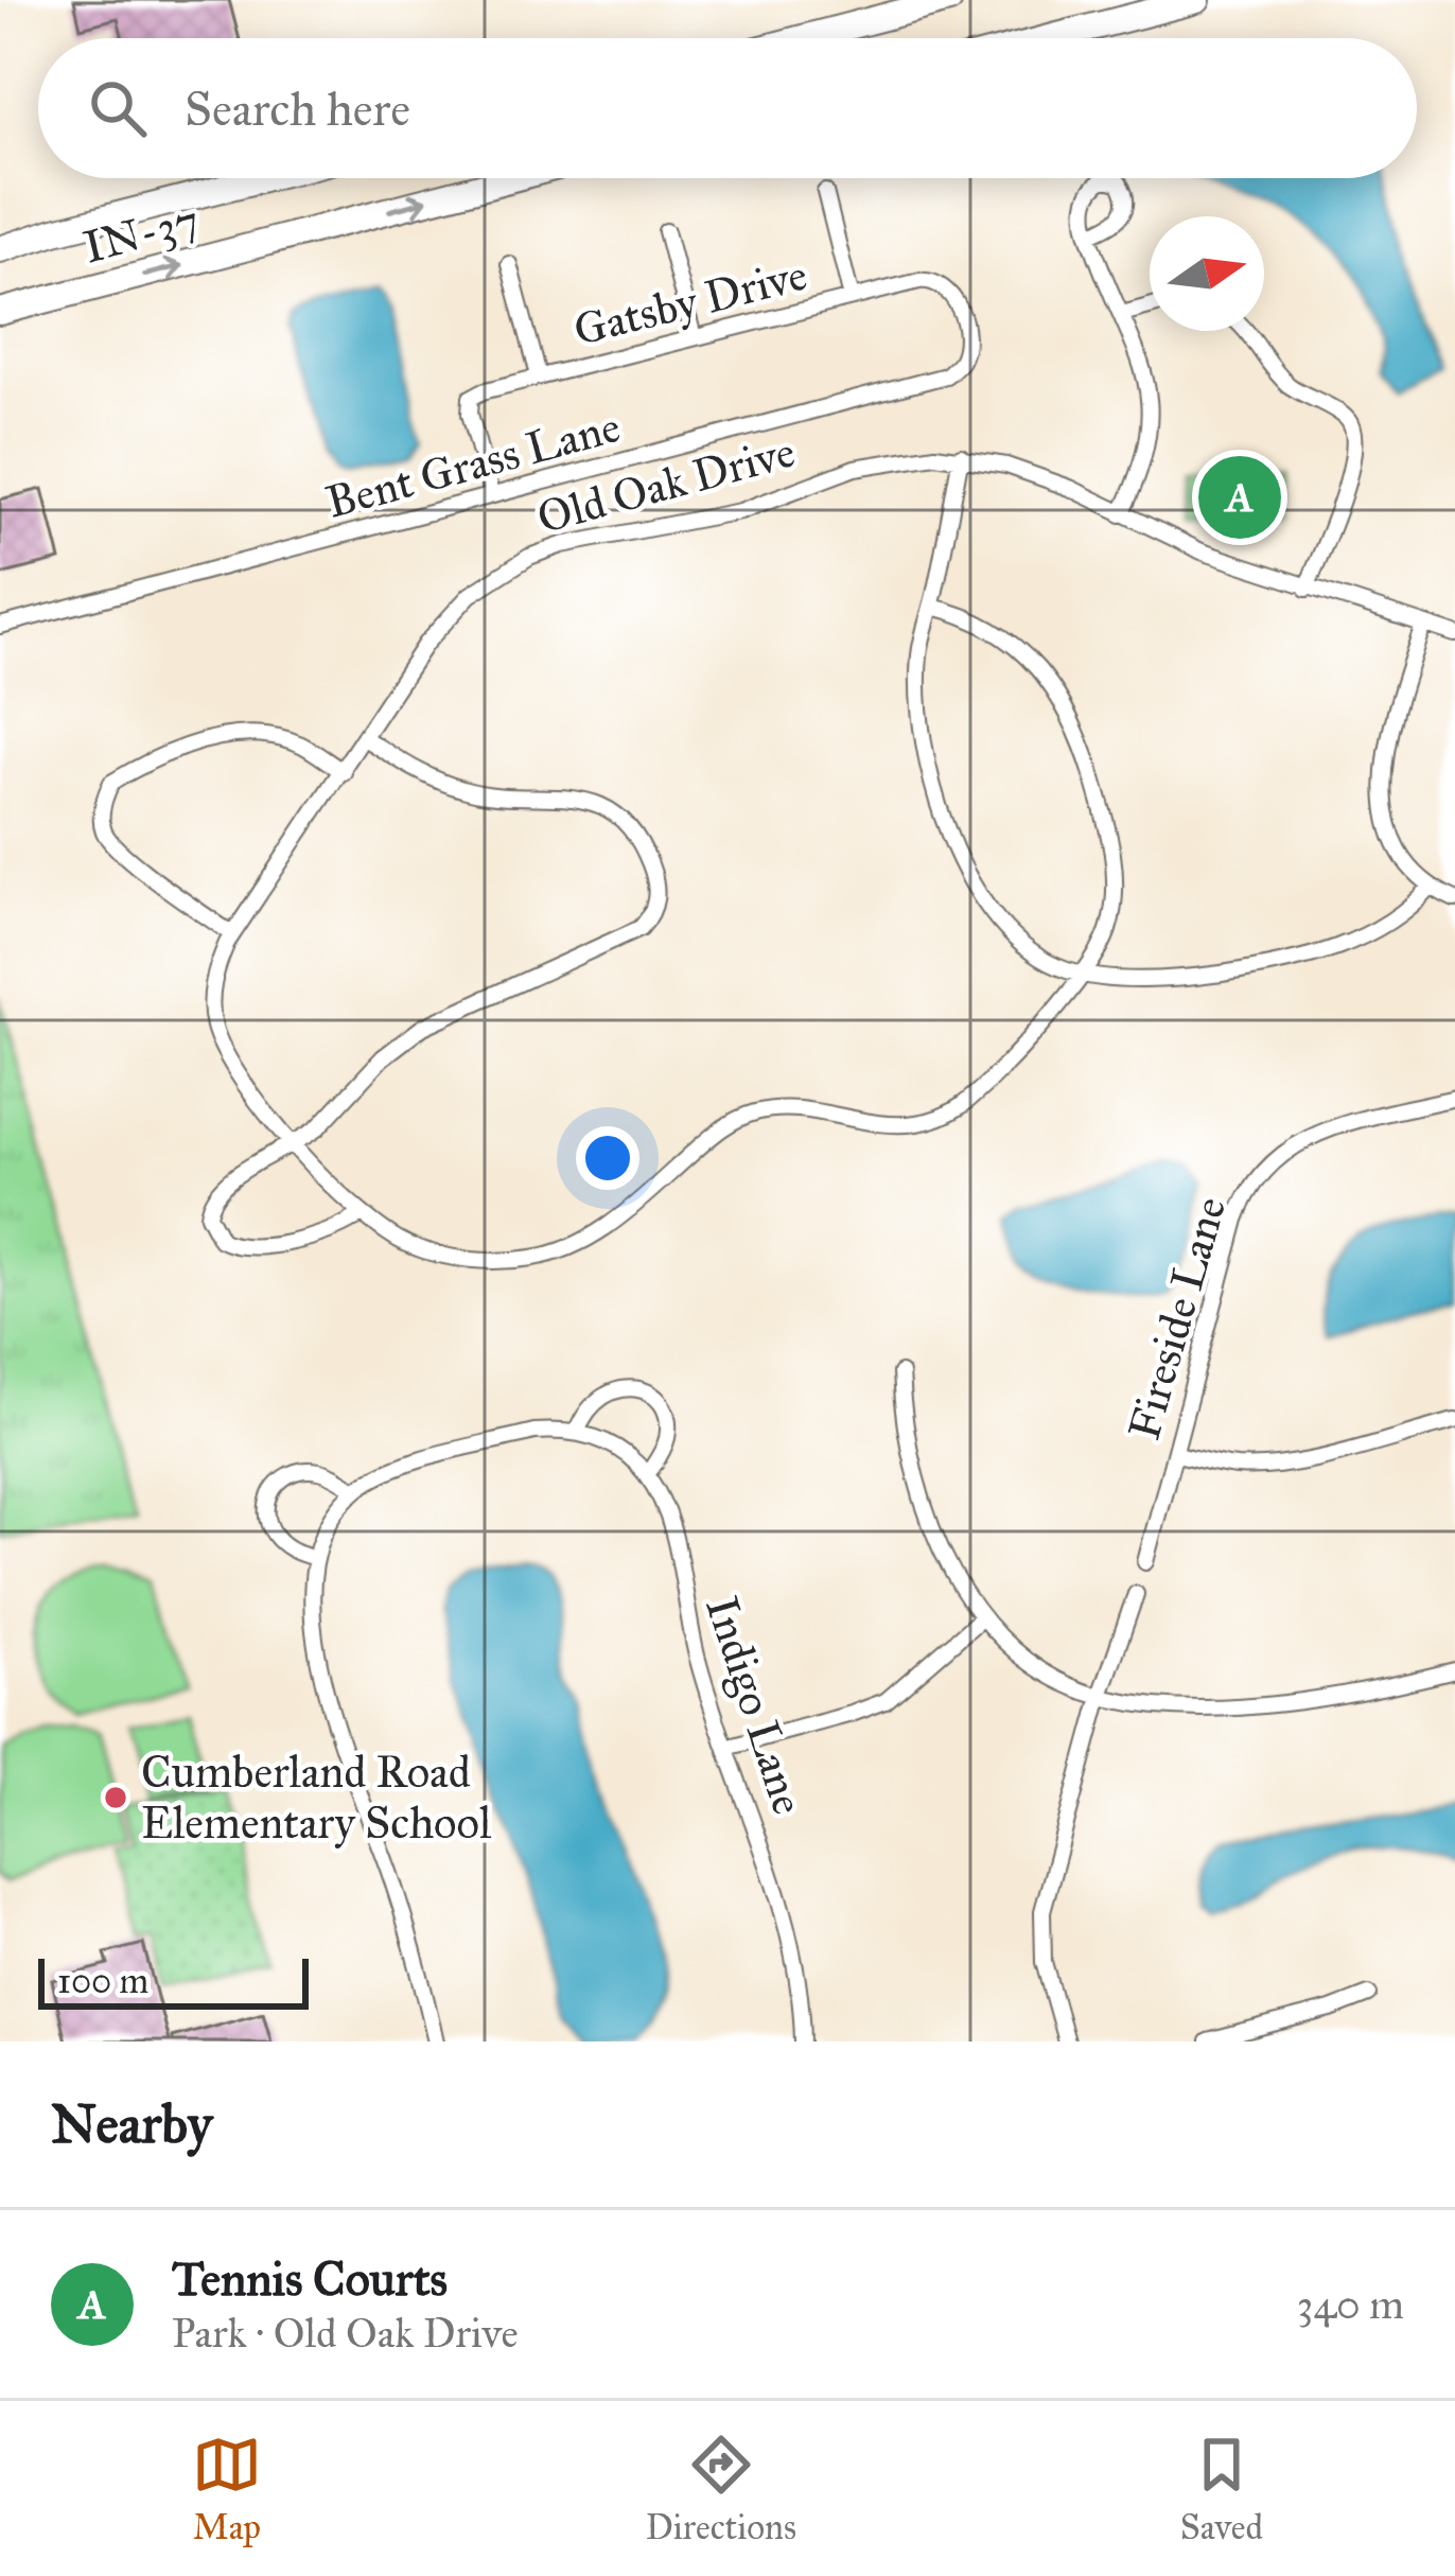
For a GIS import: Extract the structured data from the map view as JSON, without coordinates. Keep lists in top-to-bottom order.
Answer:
{
  "streets": {
    "highway": ["IN-37"],
    "street": [
      "Gatsby Drive",
      "Bent Grass Lane",
      "Old Oak Drive",
      "Fireside Lane",
      "Indigo Lane"
    ]
  },
  "crossings": [
    ["Gatsby Drive", "Bent Grass Lane"]
  ],
  "places": ["Cumberland Road Elementary School"],
  "scale_bar": "100 m",
  "north": "right",
  "page": {
    "search": "Search here",
    "pins": "A",
    "scale": "100 m",
    "heading": "Nearby",
    "list": [
      {
        "mark": "A",
        "name": "Tennis Courts",
        "note": "Park · Old Oak Drive",
        "value": "340 m"
      }
    ],
    "nav": ["Map", "Directions", "Saved"]
  }
}
